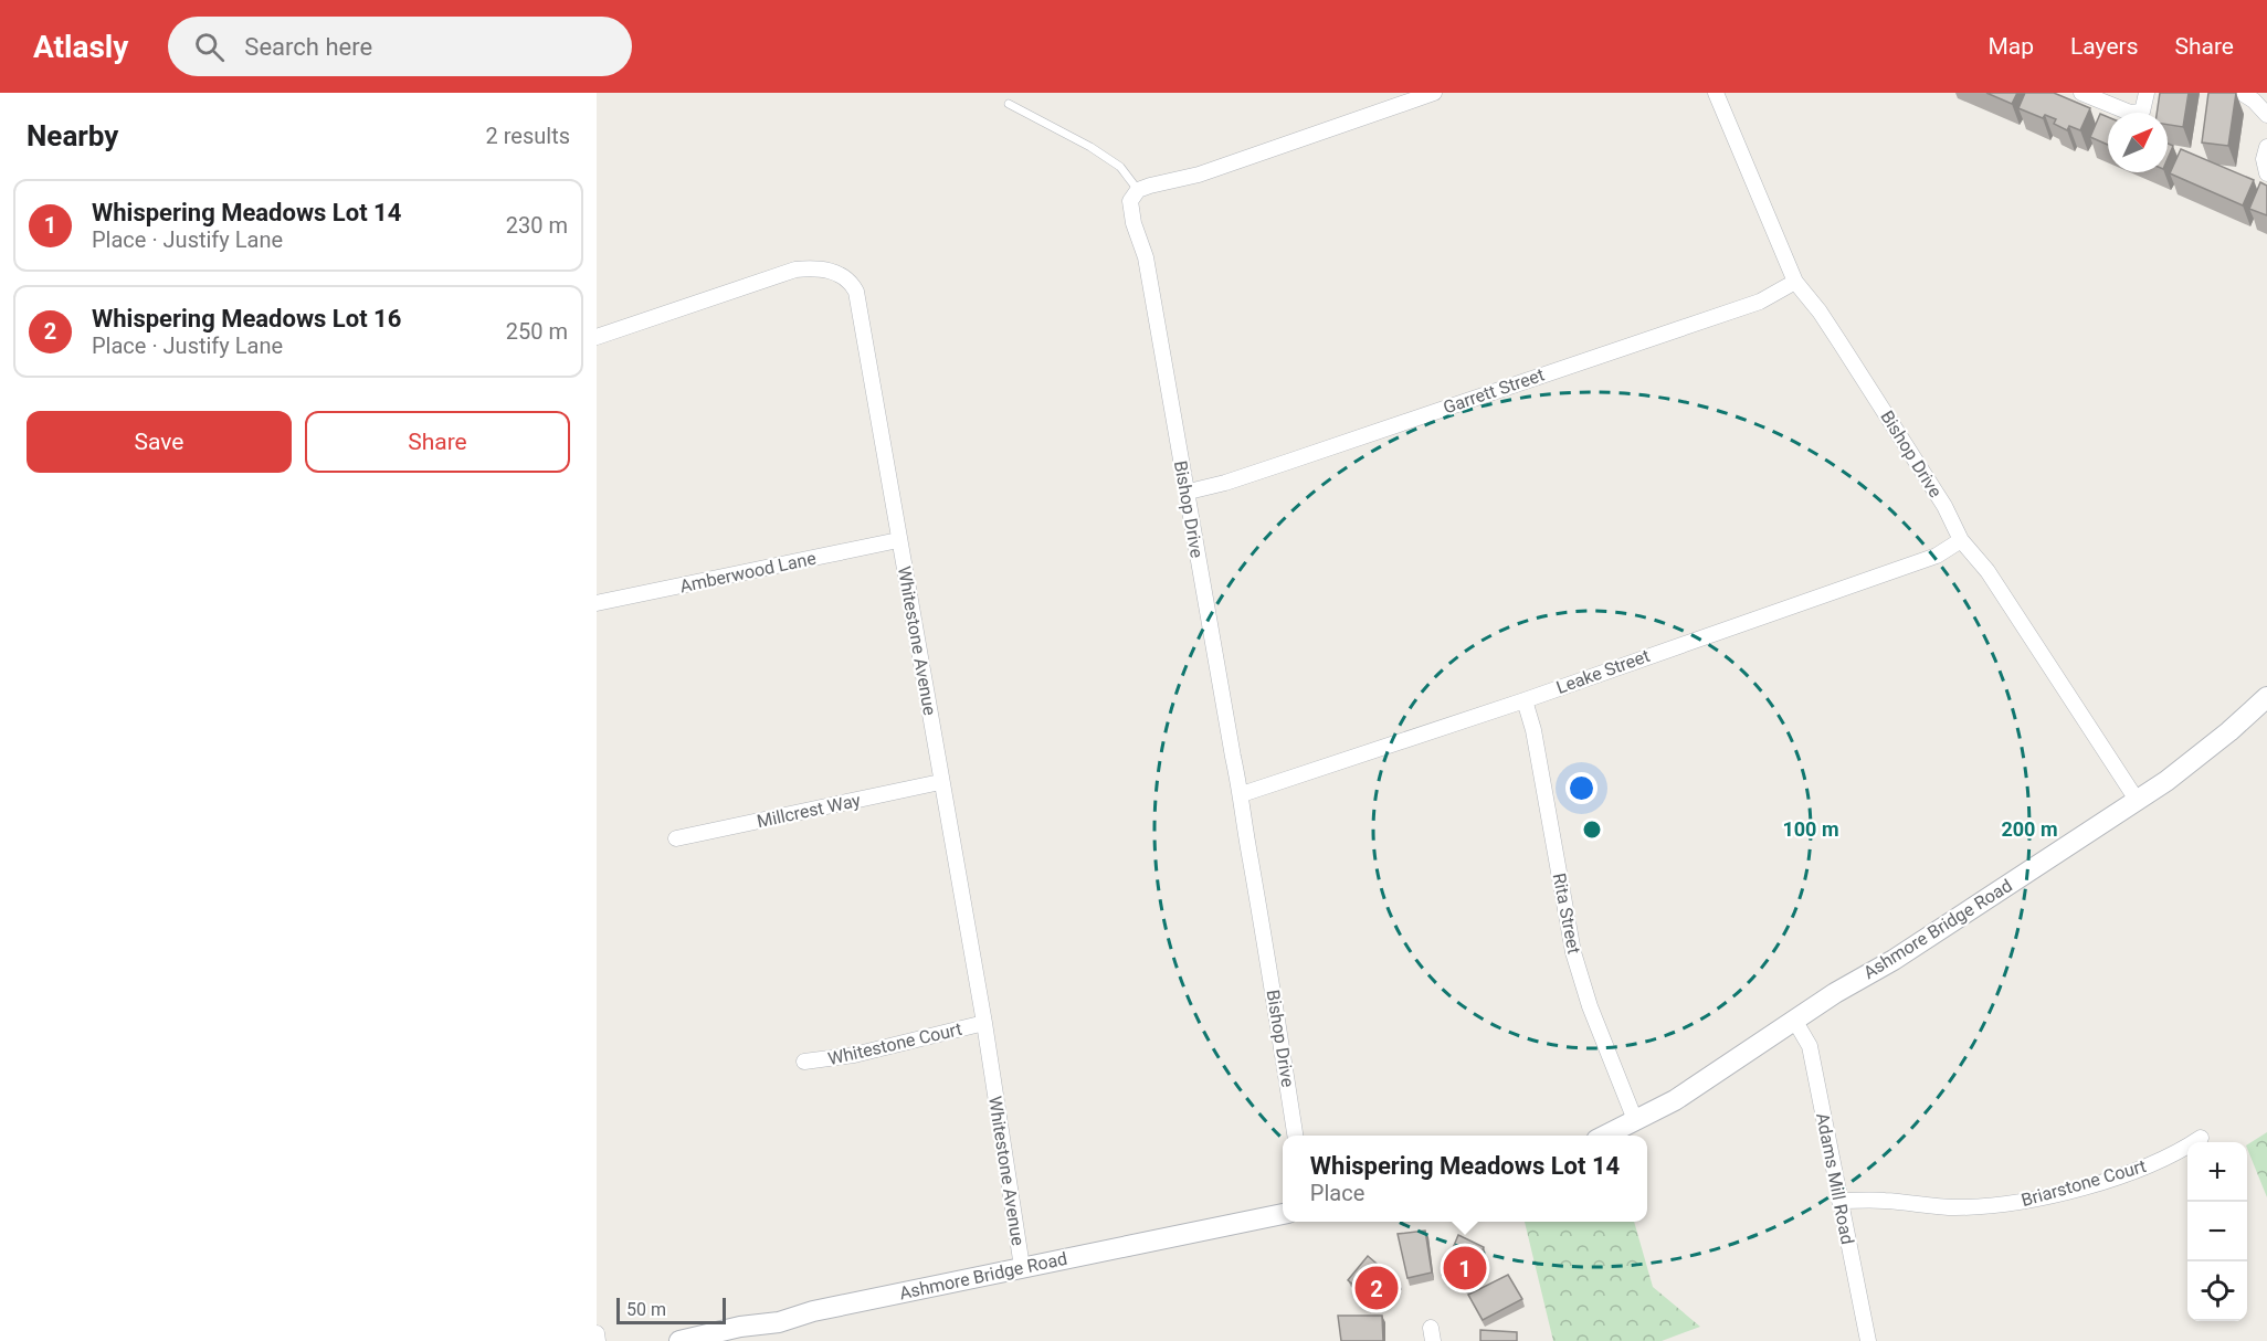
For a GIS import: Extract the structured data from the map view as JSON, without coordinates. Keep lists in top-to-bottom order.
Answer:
{
  "streets": {
    "main road": ["Ashmore Bridge Road"],
    "street": [
      "Garrett Street",
      "Bishop Drive",
      "Amberwood Lane",
      "Whitestone Avenue",
      "Leake Street",
      "Millcrest Way",
      "Rita Street",
      "Whitestone Court",
      "Adams Mill Road",
      "Briarstone Court"
    ]
  },
  "crossings": [
    ["Garrett Street", "Bishop Drive"],
    ["Bishop Drive", "Leake Street"],
    ["Bishop Drive", "Ashmore Bridge Road"],
    ["Amberwood Lane", "Whitestone Avenue"],
    ["Whitestone Avenue", "Millcrest Way"],
    ["Whitestone Avenue", "Ashmore Bridge Road"],
    ["Whitestone Avenue", "Whitestone Court"],
    ["Leake Street", "Rita Street"],
    ["Rita Street", "Ashmore Bridge Road"],
    ["Ashmore Bridge Road", "Adams Mill Road"],
    ["Adams Mill Road", "Briarstone Court"]
  ],
  "scale_bar": "50 m",
  "north": "top right",
  "page": {
    "header": "Atlasly",
    "search": "Search here",
    "nav": ["Map", "Layers", "Share"],
    "heading": ["Nearby", "2 results"],
    "list": [
      {
        "mark": "1",
        "name": "Whispering Meadows Lot 14",
        "note": "Place · Justify Lane",
        "value": "230 m"
      },
      {
        "mark": "2",
        "name": "Whispering Meadows Lot 16",
        "note": "Place · Justify Lane",
        "value": "250 m"
      }
    ],
    "buttons": ["Save", "Share"],
    "popup": ["Whispering Meadows Lot 14", "Place"],
    "map_buttons": ["+", "−"],
    "pins": ["1", "2"],
    "scale": "50 m"
  },
  "rings": ["100 m", "200 m"]
}
